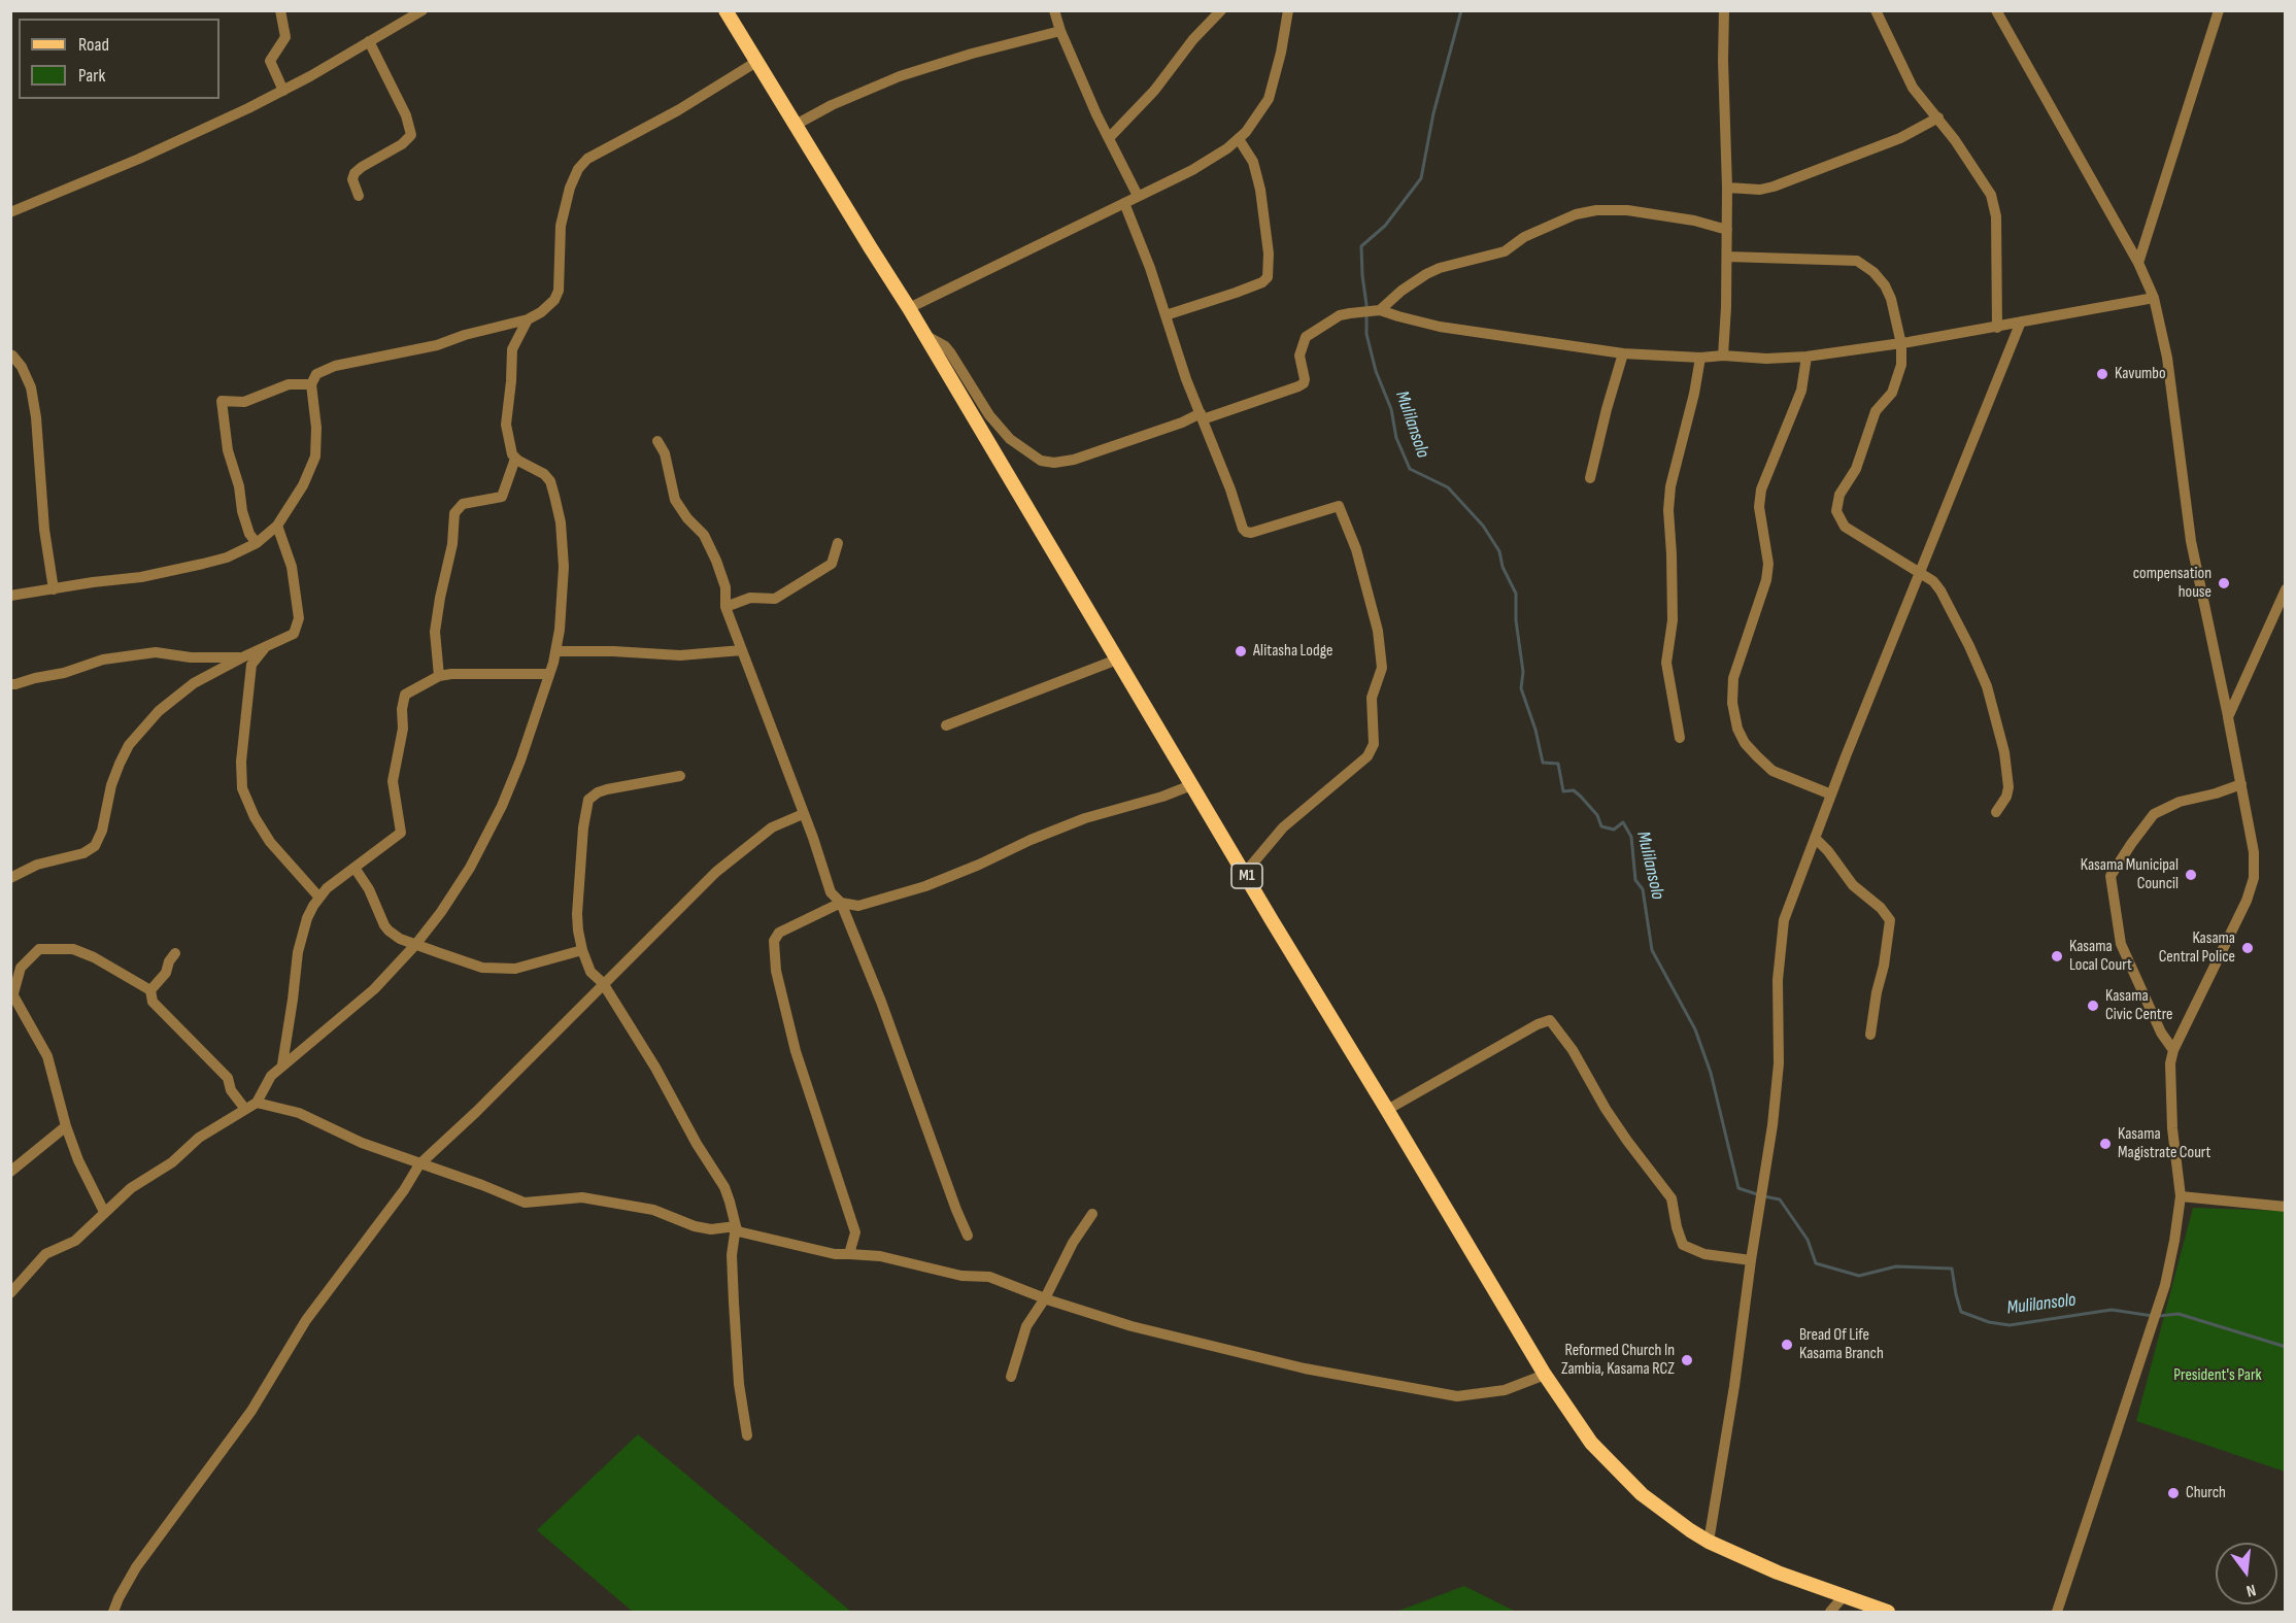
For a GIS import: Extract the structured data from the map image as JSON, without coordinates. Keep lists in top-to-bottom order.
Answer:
{
  "streets": {
    "main road": ["M1"]
  },
  "water": ["Mulilansolo"],
  "parks": ["President's Park"],
  "places": [
    "Kavumbo",
    "compensation house",
    "Alitasha Lodge",
    "Kasama Municipal Council",
    "Kasama Central Police",
    "Kasama Local Court",
    "Kasama Civic Centre",
    "Kasama Magistrate Court",
    "Bread Of Life Kasama Branch",
    "Reformed Church In Zambia, Kasama RCZ",
    "Church"
  ],
  "legend": ["Road", "Park"],
  "north": "bottom"
}
